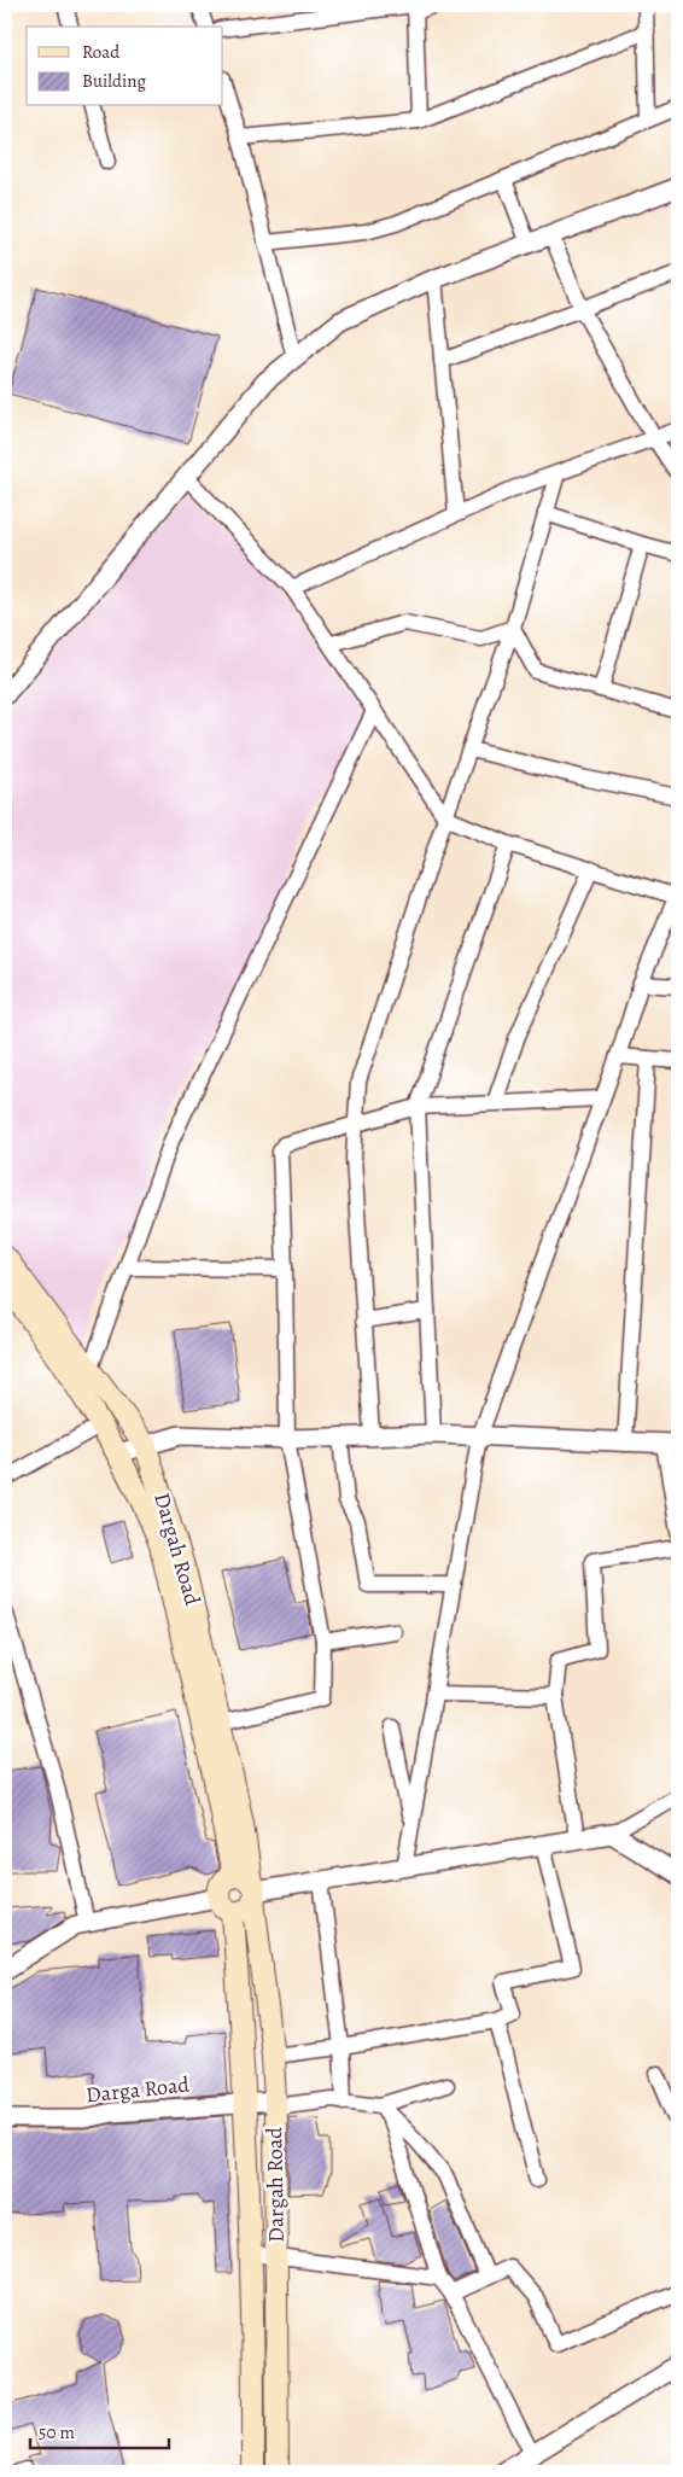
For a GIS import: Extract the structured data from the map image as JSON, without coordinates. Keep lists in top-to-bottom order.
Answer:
{
  "streets": {
    "main road": ["Dargah Road"],
    "street": ["Darga Road"]
  },
  "crossings": [
    ["Dargah Road", "Darga Road"]
  ],
  "legend": ["Road", "Building"],
  "scale_bar": "50 m"
}
